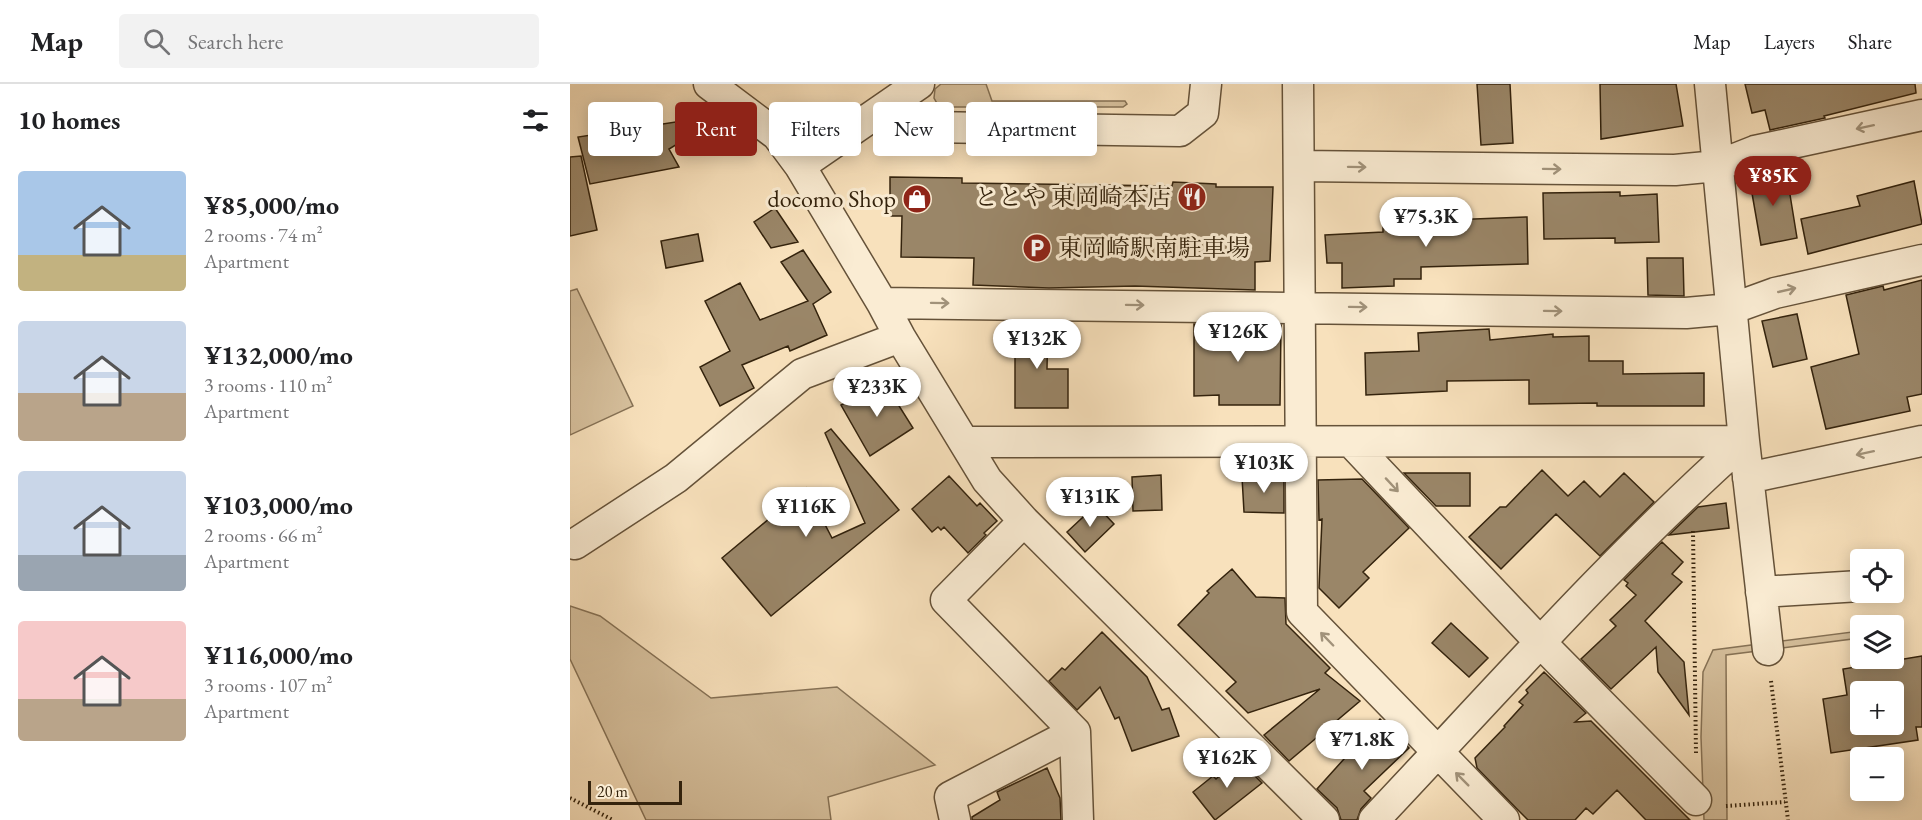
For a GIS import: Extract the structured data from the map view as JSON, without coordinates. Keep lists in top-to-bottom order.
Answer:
{
  "places": {
    "restaurant": ["ととや 東岡崎本店"],
    "shop": ["docomo Shop"],
    "parking": ["東岡崎駅南駐車場"]
  },
  "scale_bar": "20 m",
  "page": {
    "header": "Map",
    "search": "Search here",
    "nav": ["Map", "Layers", "Share"],
    "heading": "10 homes",
    "chip": [
      "Buy",
      "Rent",
      "Filters",
      "New",
      "Apartment"
    ],
    "list": [
      {
        "name": "¥85,000/mo",
        "note": "2 rooms · 74 m² · Apartment"
      },
      {
        "name": "¥132,000/mo",
        "note": "3 rooms · 110 m² · Apartment"
      },
      {
        "name": "¥103,000/mo",
        "note": "2 rooms · 66 m² · Apartment"
      },
      {
        "name": "¥116,000/mo",
        "note": "3 rooms · 107 m² · Apartment"
      }
    ],
    "price": [
      "¥85K",
      "¥75.3K",
      "¥126K",
      "¥132K",
      "¥233K",
      "¥103K",
      "¥131K",
      "¥116K",
      "¥71.8K",
      "¥162K"
    ],
    "map_buttons": ["+", "−"],
    "scale": "20 m"
  }
}
